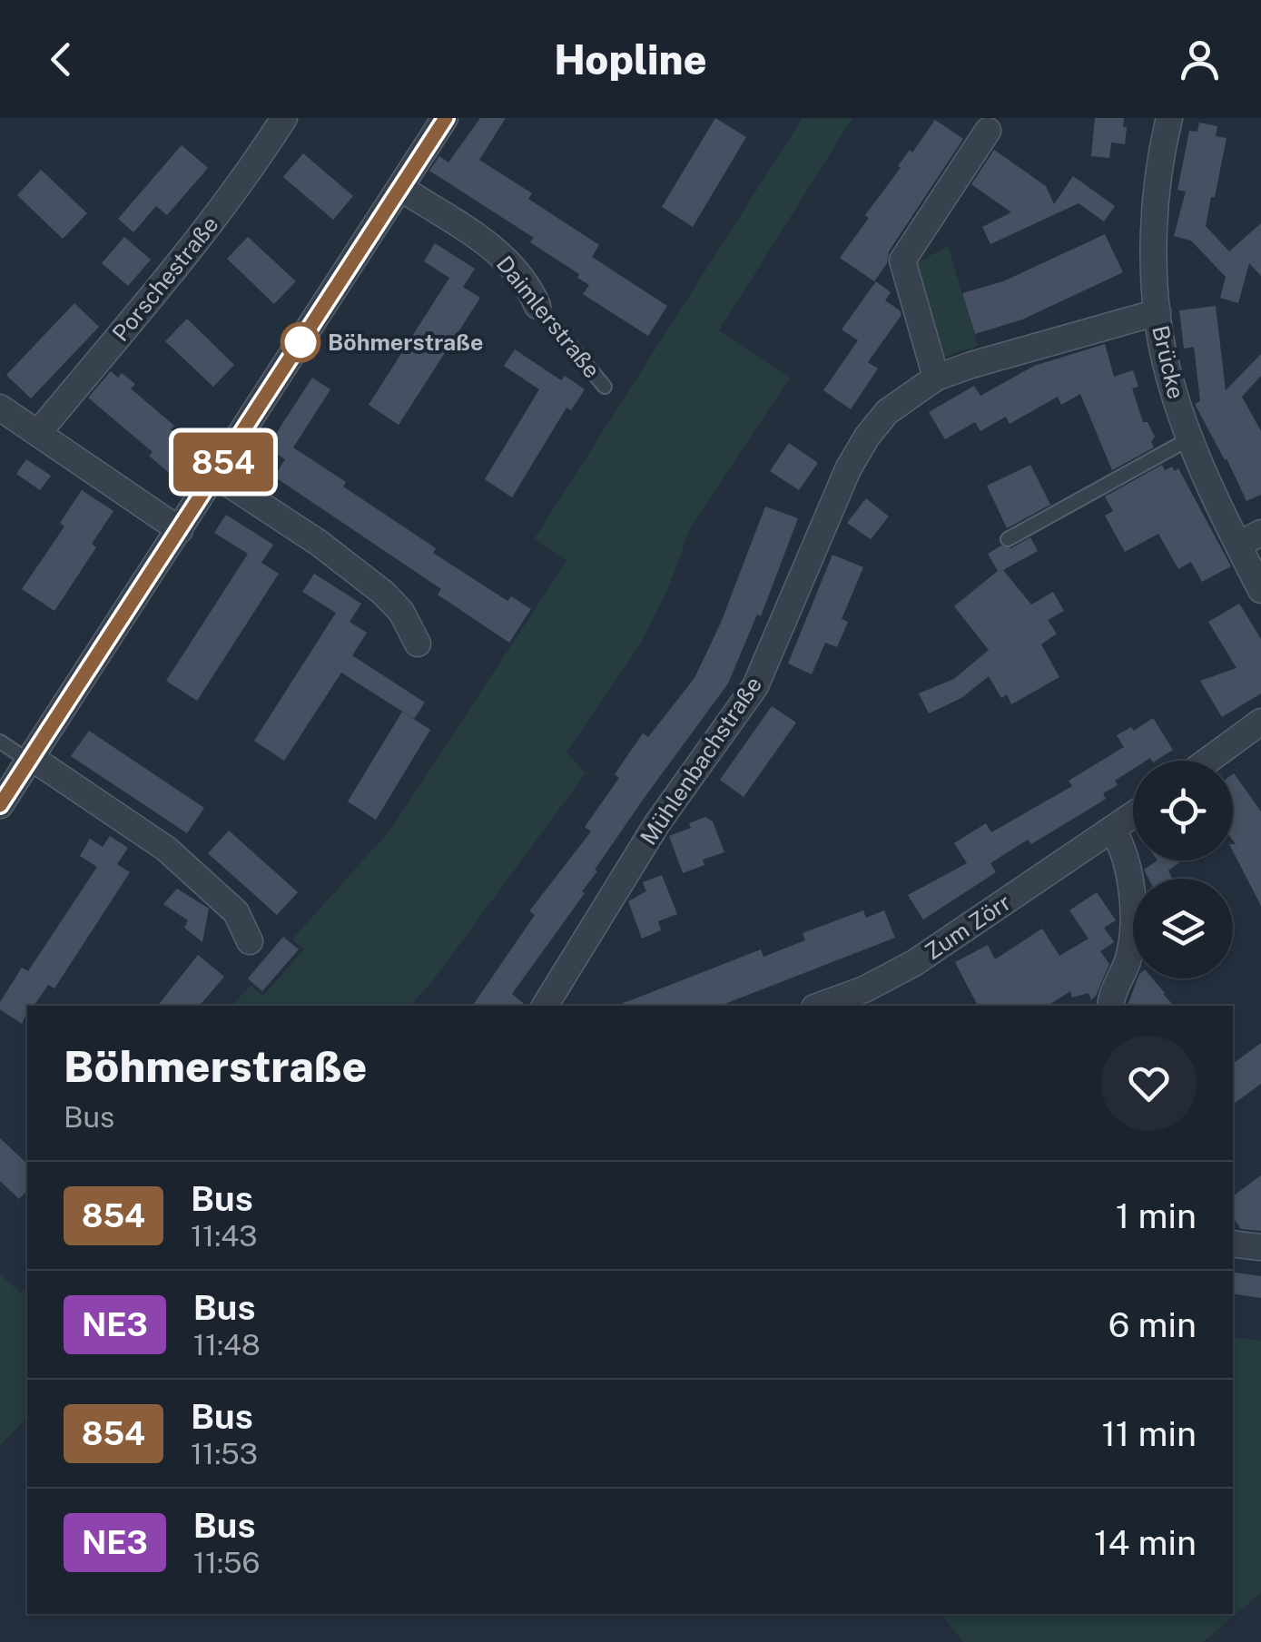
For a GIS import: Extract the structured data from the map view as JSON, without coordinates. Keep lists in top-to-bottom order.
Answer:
{
  "streets": {
    "street": [
      "Porschestraße",
      "Daimlerstraße",
      "Brücke",
      "Mühlenbachstraße",
      "Zum Zörr"
    ]
  },
  "crossings": [
    ["Brücke", "Mühlenbachstraße"]
  ],
  "places": ["Böhmerstraße"],
  "lines": ["bus line 854"],
  "page": {
    "header": "Hopline",
    "on_map": "854",
    "heading": ["Böhmerstraße", "Bus"],
    "list": [
      {
        "mark": "854",
        "name": "Bus",
        "note": "11:43",
        "value": "1 min"
      },
      {
        "mark": "NE3",
        "name": "Bus",
        "note": "11:48",
        "value": "6 min"
      },
      {
        "mark": "854",
        "name": "Bus",
        "note": "11:53",
        "value": "11 min"
      },
      {
        "mark": "NE3",
        "name": "Bus",
        "note": "11:56",
        "value": "14 min"
      }
    ]
  }
}
